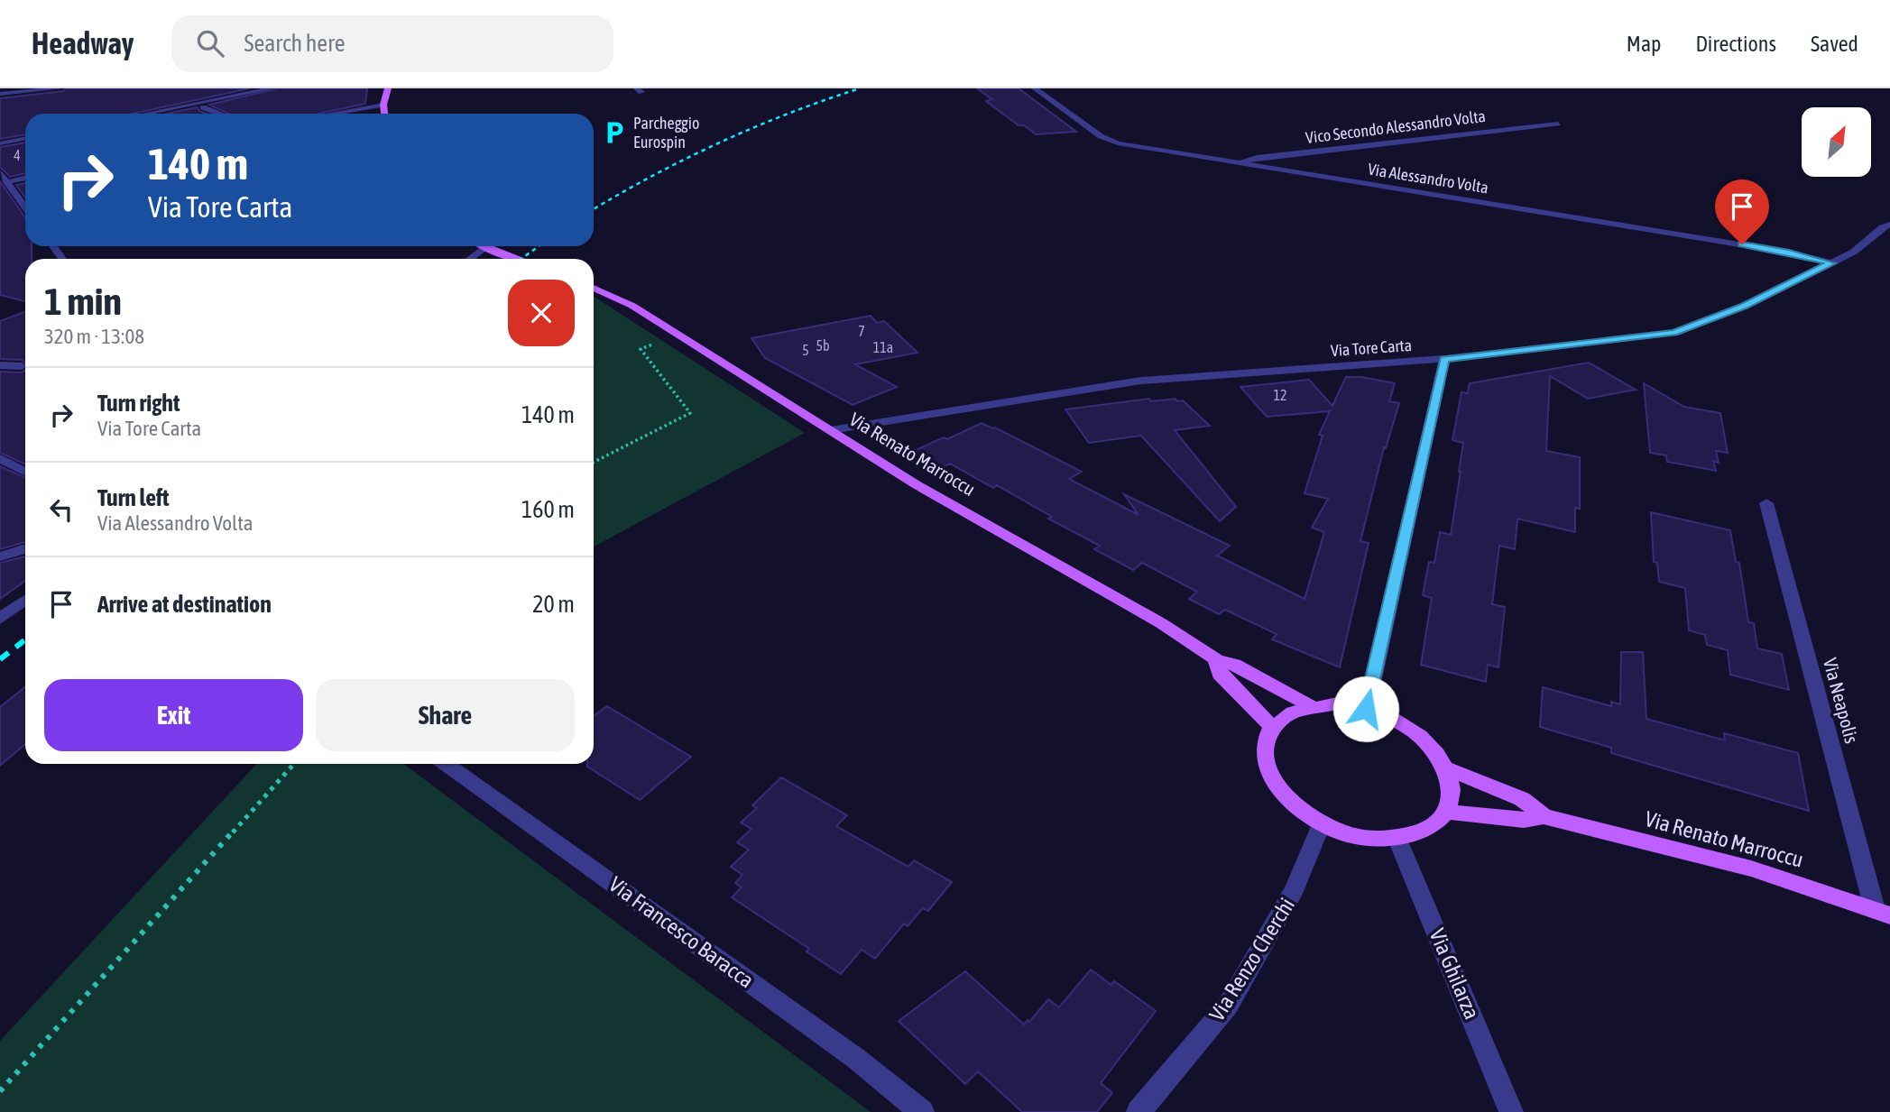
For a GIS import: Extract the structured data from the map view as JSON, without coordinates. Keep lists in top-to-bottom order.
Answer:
{
  "streets": {
    "main road": ["Via Renato Marroccu"],
    "street": [
      "Vico Secondo Alessandro Volta",
      "Via Alessandro Volta",
      "Via Tore Carta",
      "Via Neapolis",
      "Via Francesco Baracca",
      "Via Renzo Cherchi",
      "Via Ghilarza"
    ]
  },
  "crossings": [
    ["Vico Secondo Alessandro Volta", "Via Alessandro Volta"],
    ["Via Alessandro Volta", "Via Tore Carta"],
    ["Via Tore Carta", "Via Renato Marroccu"],
    ["Via Renato Marroccu", "Via Neapolis"],
    ["Via Renato Marroccu", "Via Renzo Cherchi"],
    ["Via Renato Marroccu", "Via Ghilarza"],
    ["Via Renzo Cherchi", "Via Ghilarza"]
  ],
  "places": {
    "parking": ["Parcheggio Eurospin"]
  },
  "house_numbers": [
    "4",
    "7",
    "5b",
    "11a",
    "5",
    "12"
  ],
  "north": "top right",
  "page": {
    "header": "Headway",
    "search": "Search here",
    "nav": ["Map", "Directions", "Saved"],
    "turn": ["140 m", "Via Tore Carta"],
    "heading": ["1 min", "320 m · 13:08"],
    "list": [
      {
        "name": "Turn right",
        "note": "Via Tore Carta",
        "value": "140 m"
      },
      {
        "name": "Turn left",
        "note": "Via Alessandro Volta",
        "value": "160 m"
      },
      {
        "name": "Arrive at destination",
        "value": "20 m"
      }
    ],
    "buttons": ["Exit", "Share"]
  }
}
